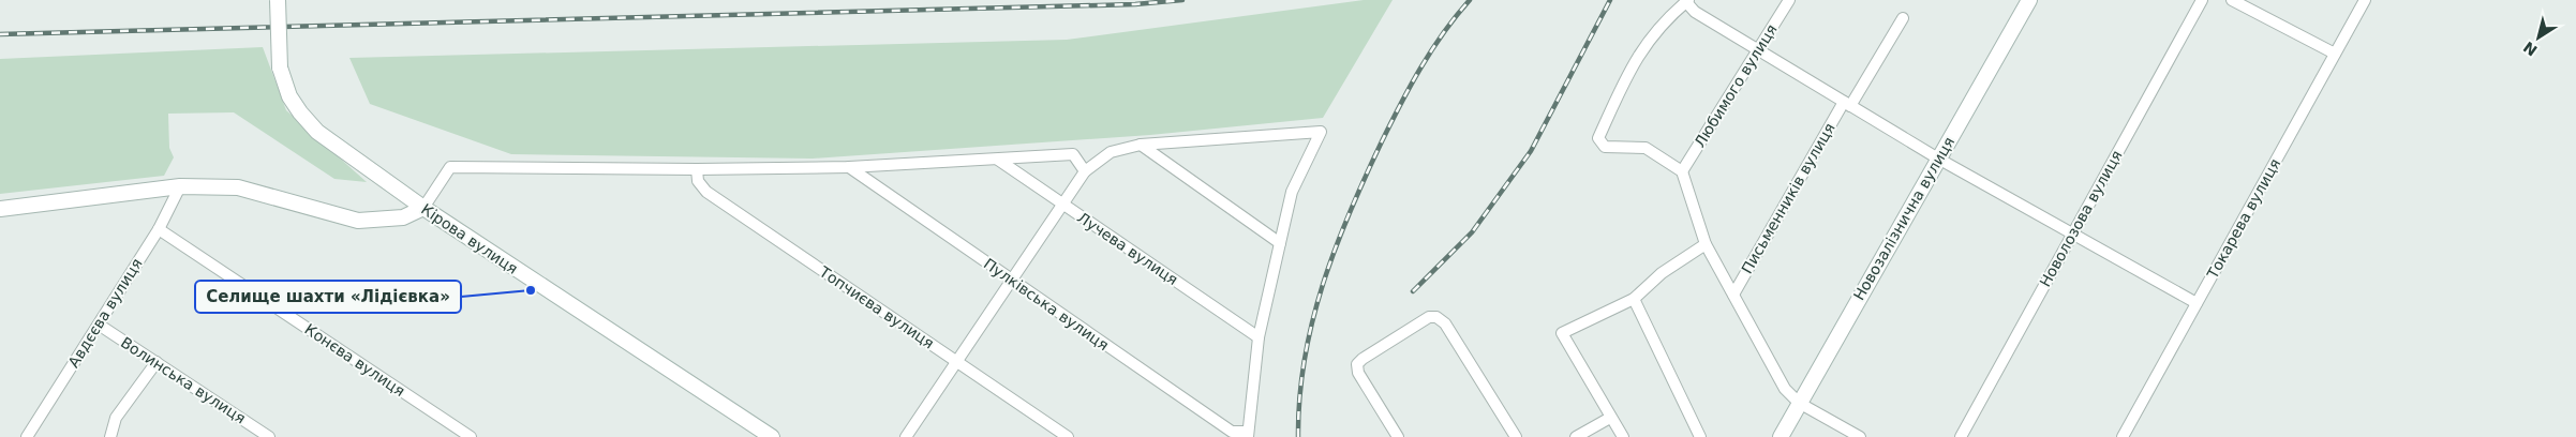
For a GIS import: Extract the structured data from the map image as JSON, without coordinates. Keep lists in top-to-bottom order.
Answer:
{
  "streets": {
    "main road": ["Новозалізнична вулиця", "Кірова вулиця"],
    "street": [
      "Любимого вулиця",
      "Письменників вулиця",
      "Новолозова вулиця",
      "Токарева вулиця",
      "Лучева вулиця",
      "Пулківська вулиця",
      "Топчиєва вулиця",
      "Авдєєва вулиця",
      "Конєва вулиця",
      "Волинська вулиця"
    ]
  },
  "crossings": [
    ["Авдєєва вулиця", "Конєва вулиця"],
    ["Авдєєва вулиця", "Волинська вулиця"]
  ],
  "places": ["Селище шахти «Лідієвка»"],
  "north": "bottom left"
}
